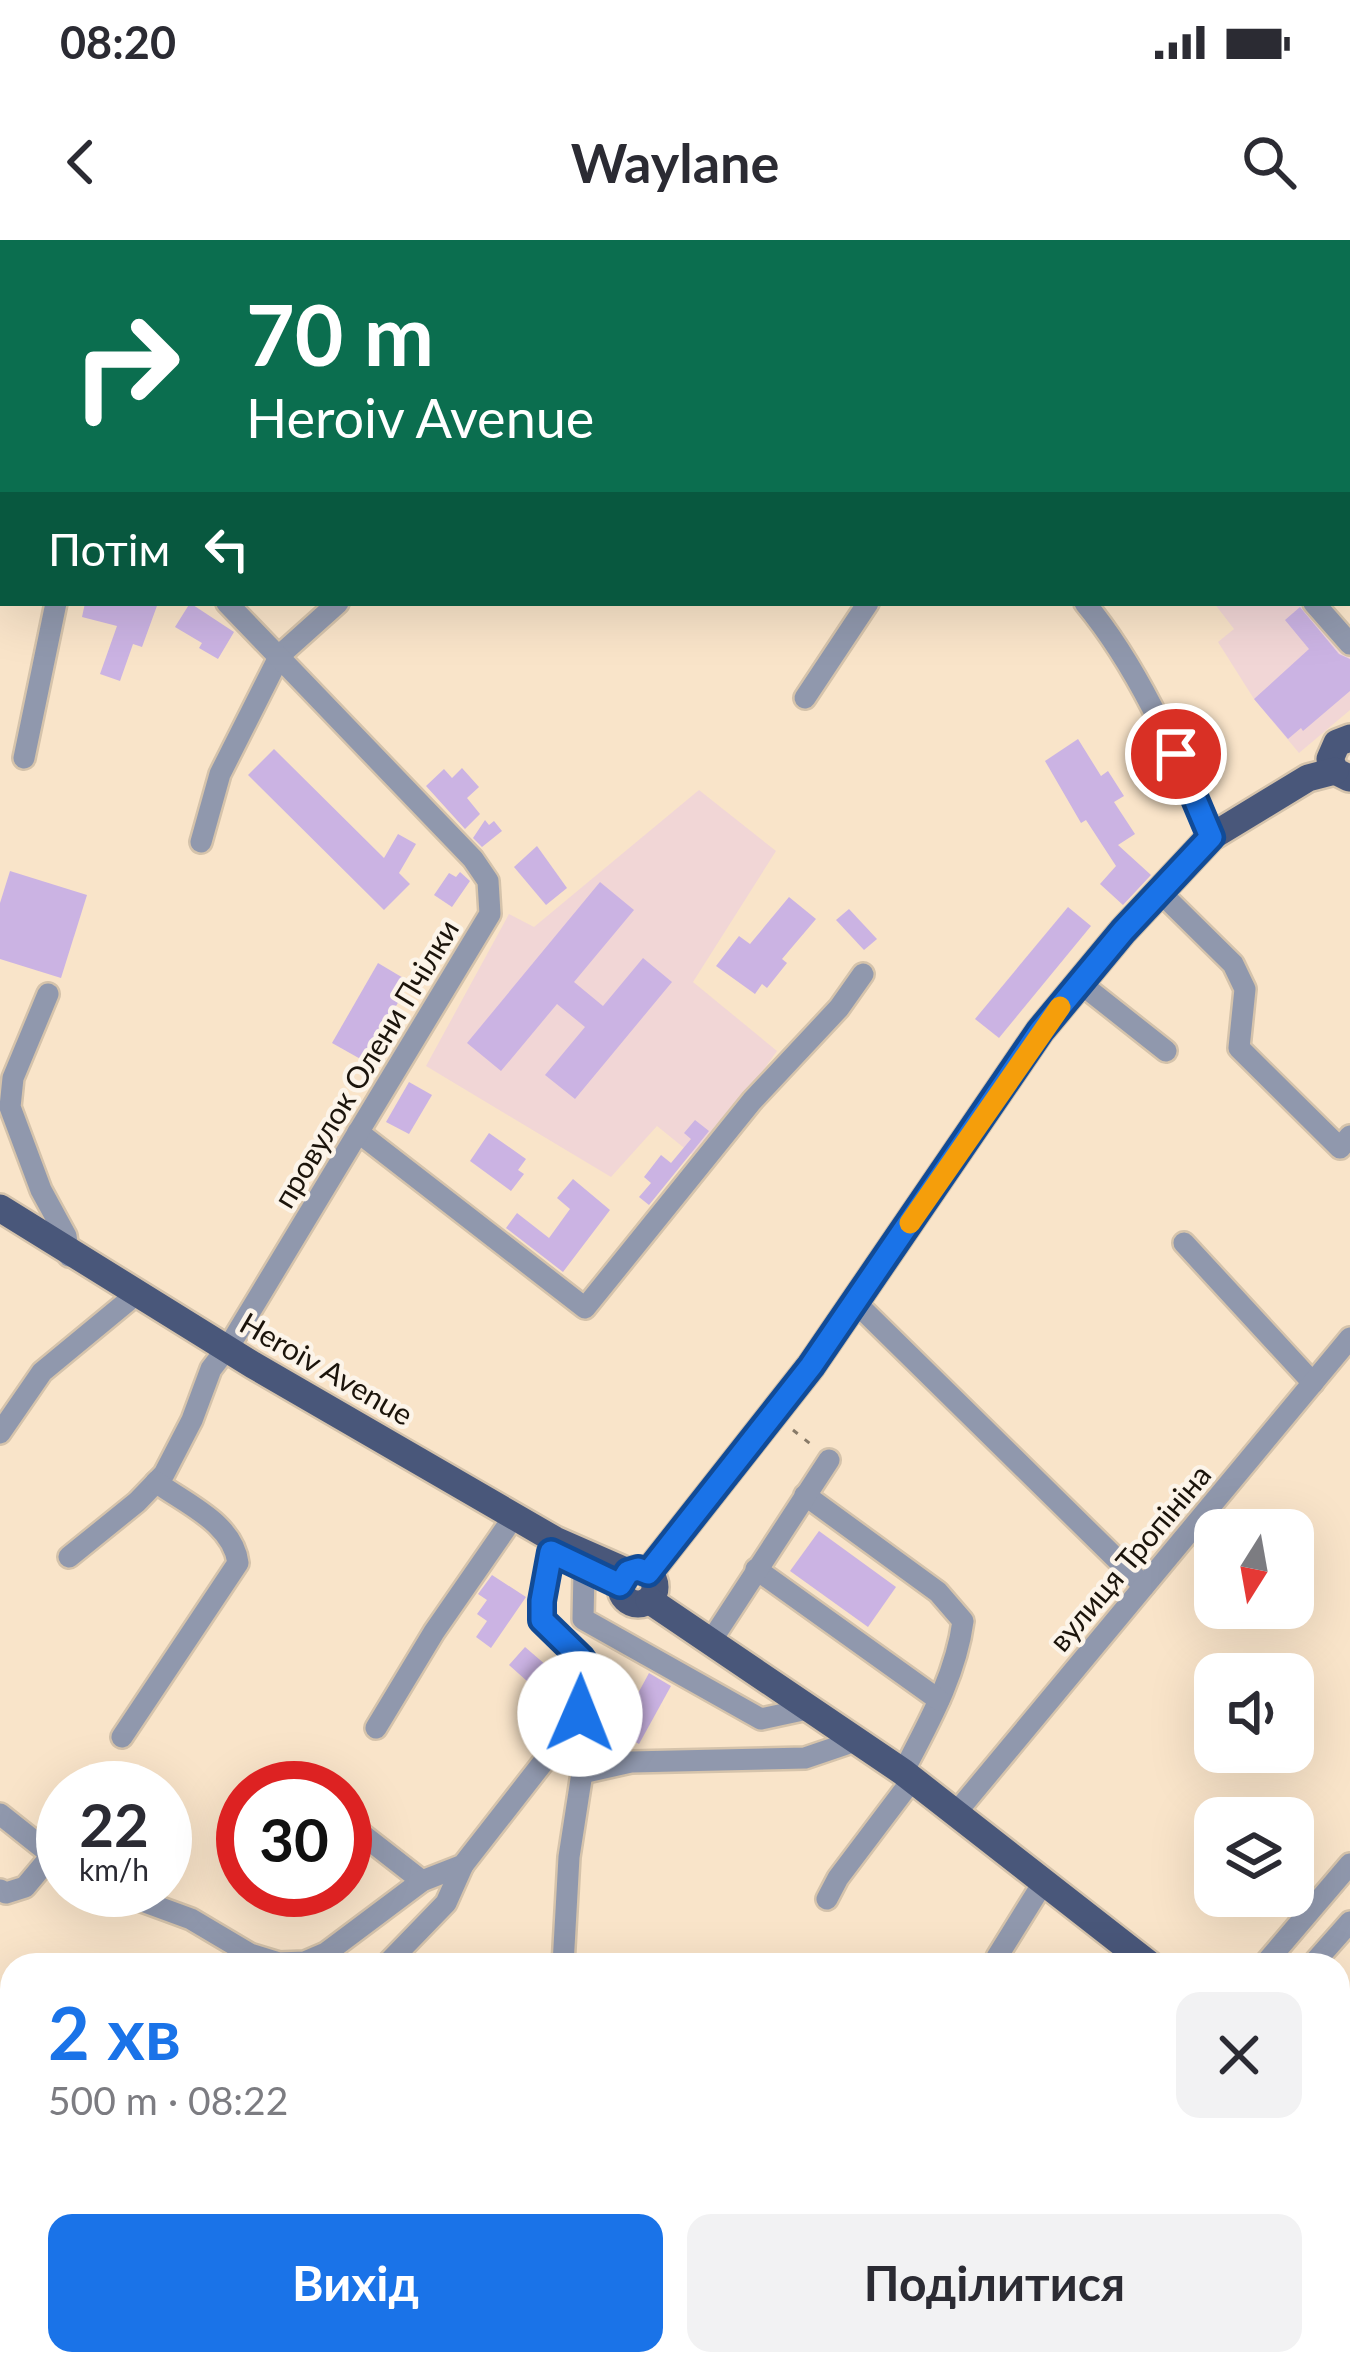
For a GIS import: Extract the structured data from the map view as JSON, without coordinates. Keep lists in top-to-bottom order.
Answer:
{
  "streets": {
    "main road": ["Heroiv Avenue"],
    "street": ["провулок Олени Пчілки", "вулиця Тропініна"]
  },
  "crossings": [
    ["провулок Олени Пчілки", "Heroiv Avenue"],
    ["Heroiv Avenue", "вулиця Тропініна"]
  ],
  "north": "bottom",
  "page": {
    "status": "08:20",
    "header": "Waylane",
    "turn": ["70 m", "Heroiv Avenue"],
    "then": "Потім",
    "speed": "22 km/h",
    "limit": "30",
    "heading": ["2 хв", "500 m · 08:22"],
    "buttons": ["Вихід", "Поділитися"]
  }
}
